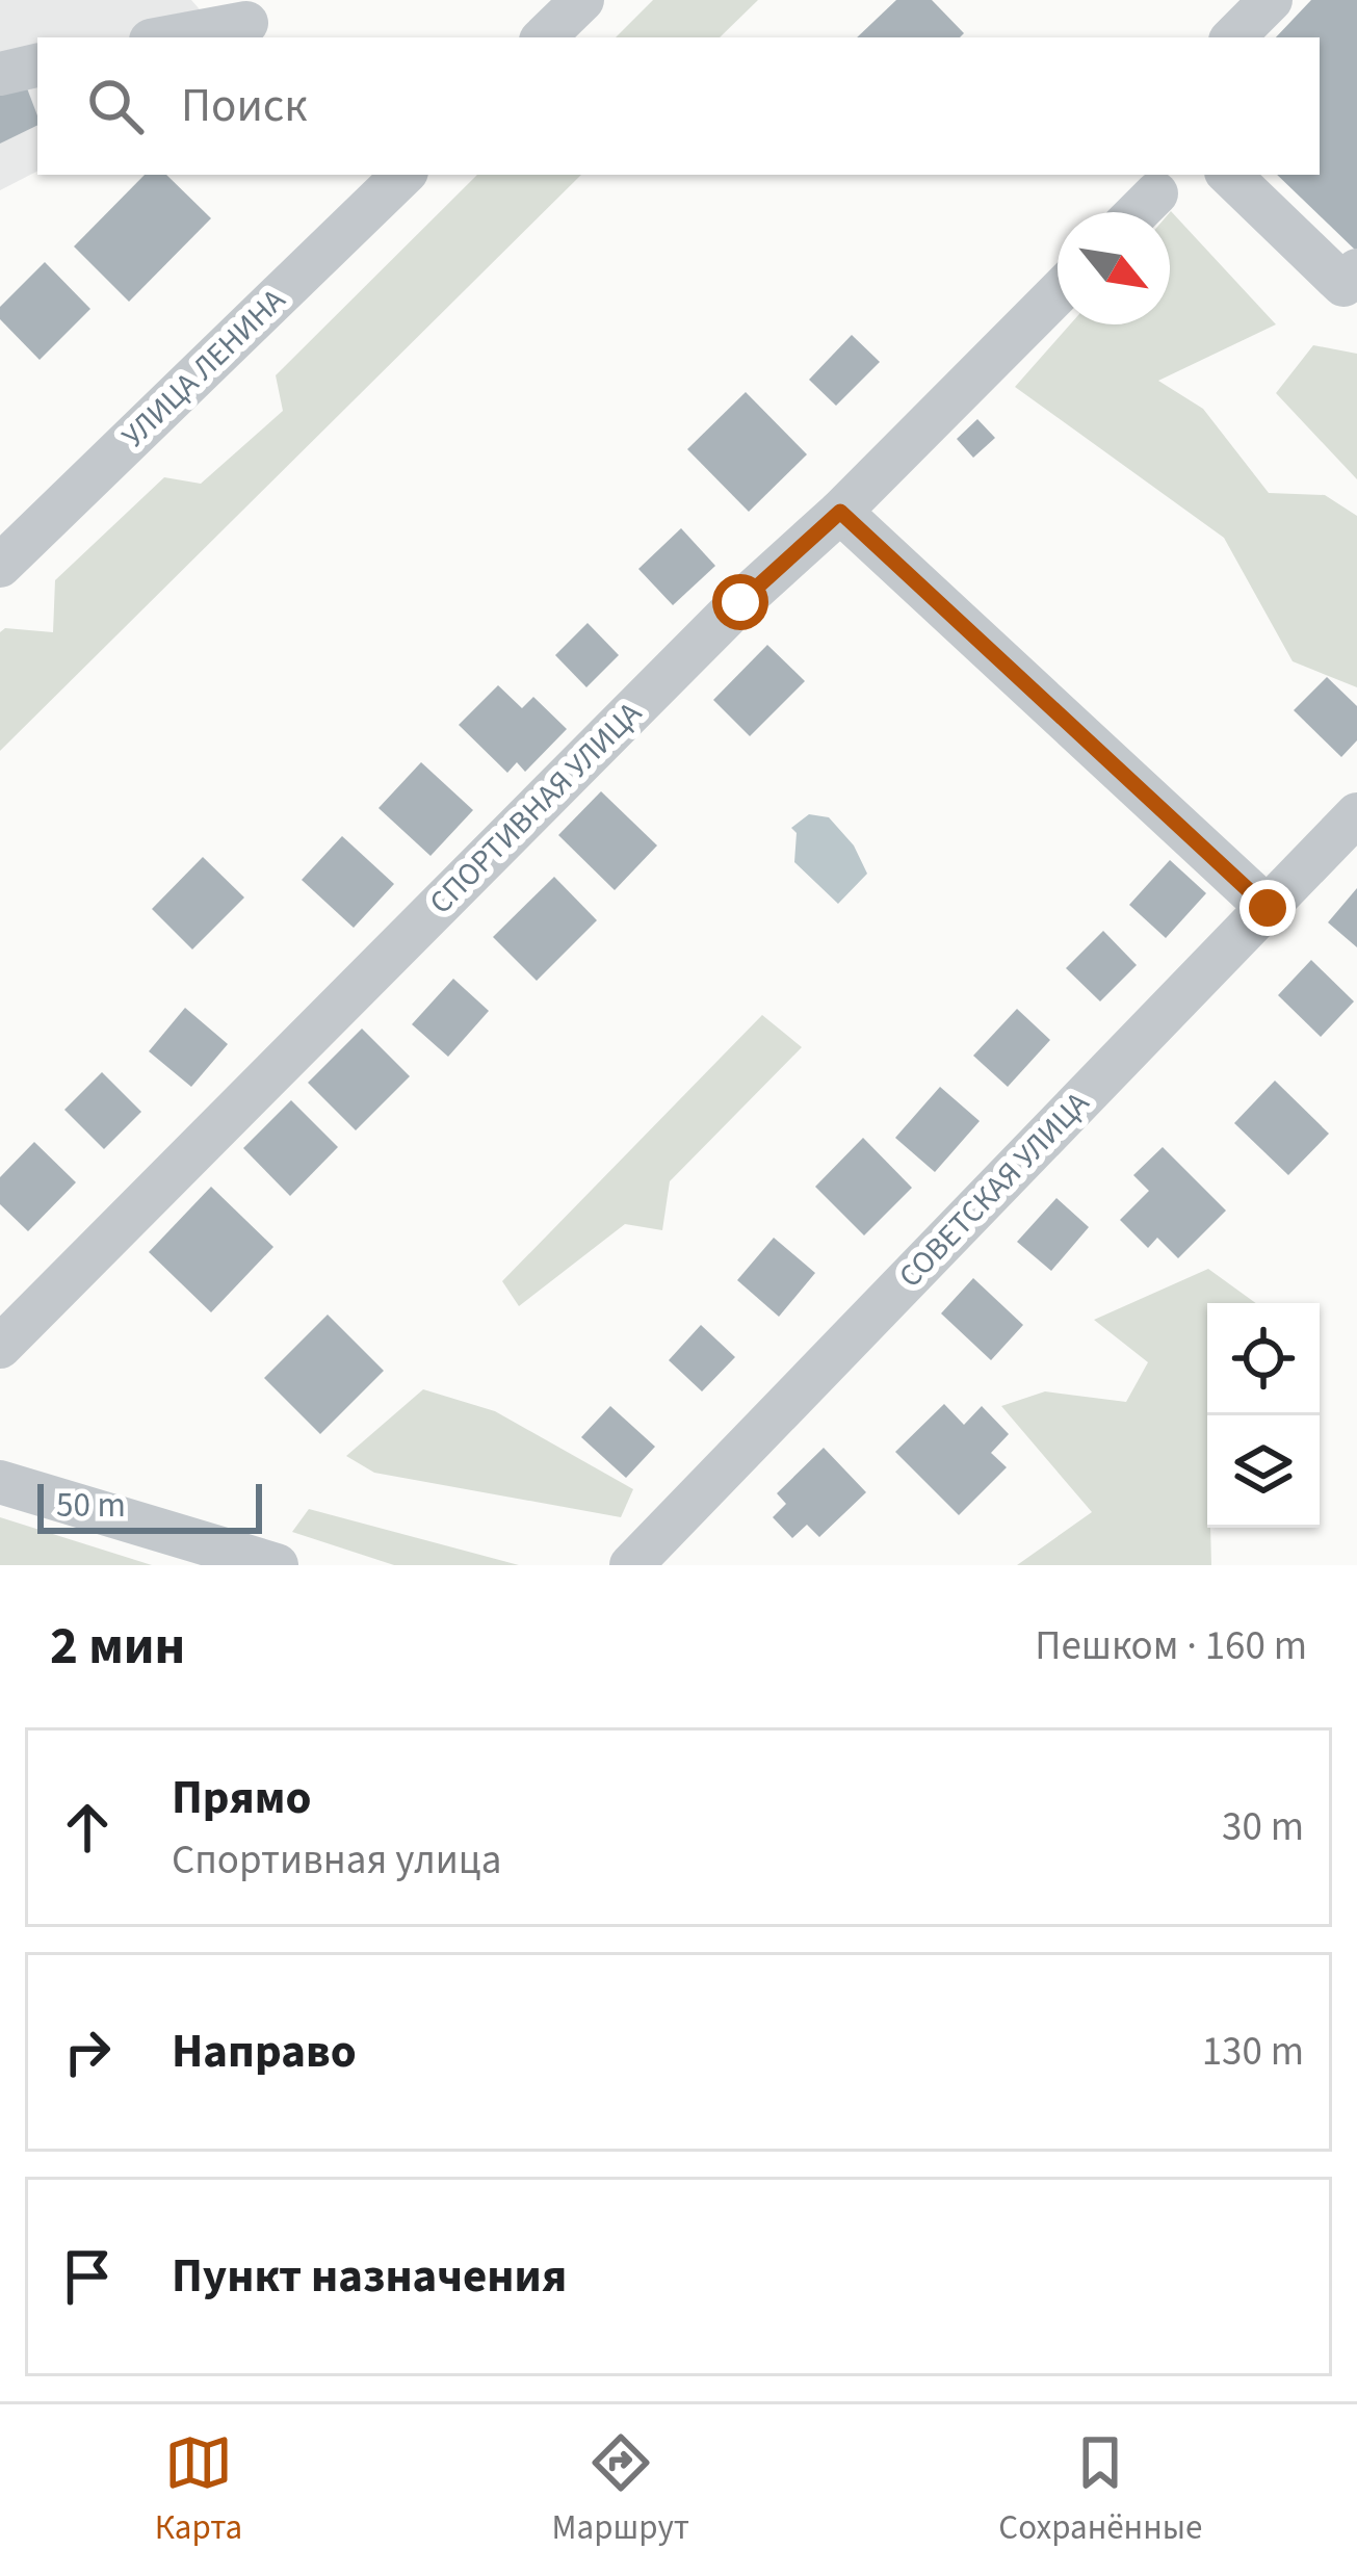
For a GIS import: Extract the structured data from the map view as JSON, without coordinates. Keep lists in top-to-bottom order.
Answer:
{
  "streets": {
    "street": ["УЛИЦА ЛЕНИНА", "СПОРТИВНАЯ УЛИЦА", "СОВЕТСКАЯ УЛИЦА"]
  },
  "scale_bar": "50 m",
  "north": "bottom right",
  "page": {
    "search": "Поиск",
    "scale": "50 m",
    "heading": ["2 мин", "Пешком · 160 m"],
    "list": [
      ["Прямо", "Спортивная улица", "30 m"],
      ["Направо", "130 m"],
      "Пункт назначения"
    ],
    "nav": ["Карта", "Маршрут", "Сохранённые"]
  }
}
